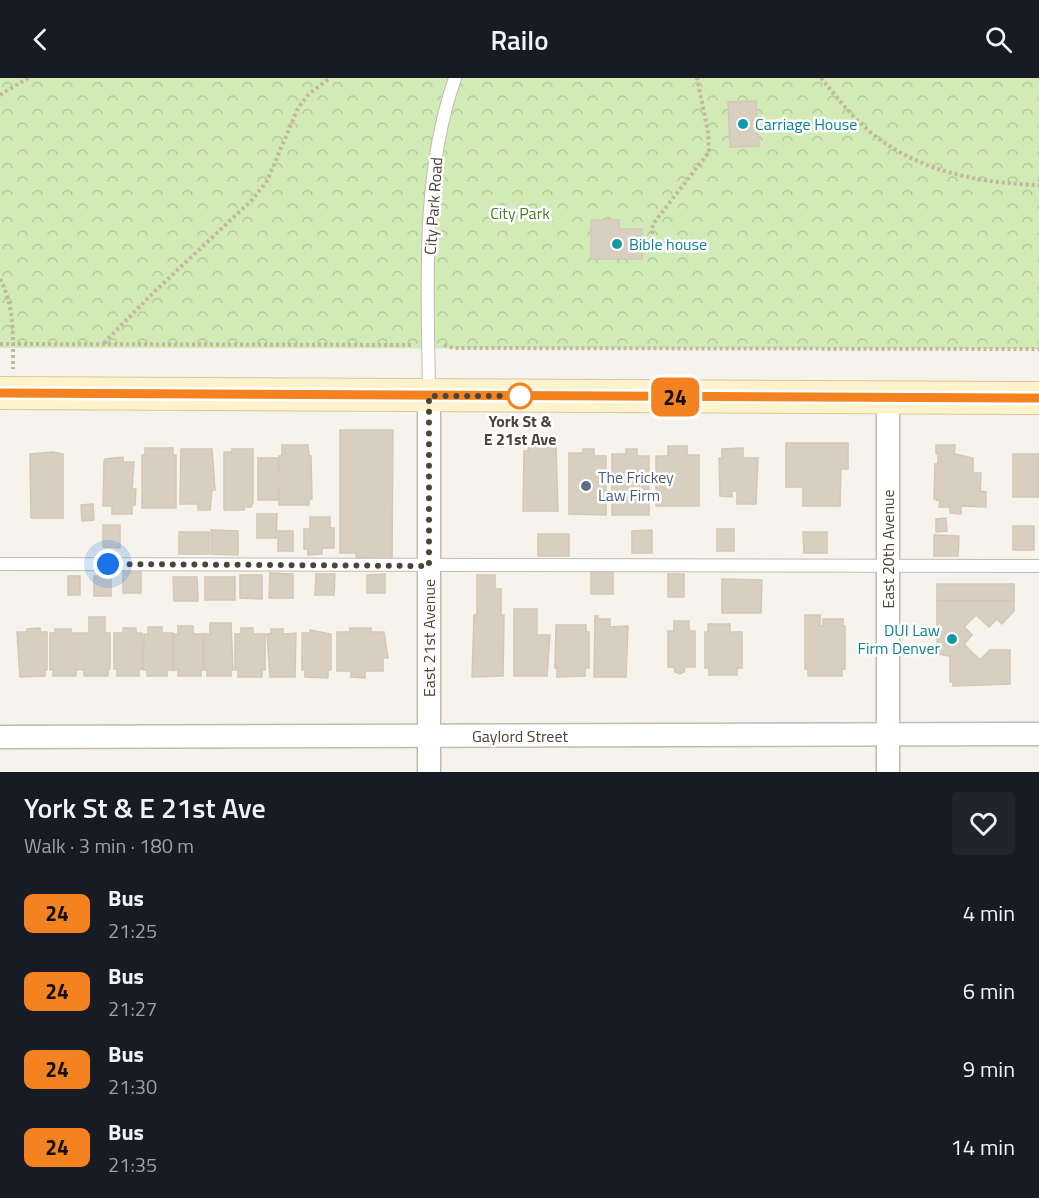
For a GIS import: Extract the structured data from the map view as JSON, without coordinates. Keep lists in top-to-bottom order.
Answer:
{
  "streets": {
    "street": ["East 20th Avenue", "East 21st Avenue", "Gaylord Street"],
    "lane": ["City Park Road"]
  },
  "crossings": [
    ["City Park Road", "East 21st Avenue"],
    ["East 20th Avenue", "Gaylord Street"],
    ["East 21st Avenue", "Gaylord Street"]
  ],
  "parks": ["City Park"],
  "places": [
    "Carriage House",
    "Bible house",
    "York St & E 21st Ave",
    "The Frickey Law Firm",
    "DUI Law Firm Denver"
  ],
  "lines": ["bus line 24"],
  "page": {
    "header": "Railo",
    "on_map": "24",
    "heading": ["York St & E 21st Ave", "Walk · 3 min · 180 m"],
    "list": [
      {
        "mark": "24",
        "name": "Bus",
        "note": "21:25",
        "value": "4 min"
      },
      {
        "mark": "24",
        "name": "Bus",
        "note": "21:27",
        "value": "6 min"
      },
      {
        "mark": "24",
        "name": "Bus",
        "note": "21:30",
        "value": "9 min"
      },
      {
        "mark": "24",
        "name": "Bus",
        "note": "21:35",
        "value": "14 min"
      }
    ]
  }
}
